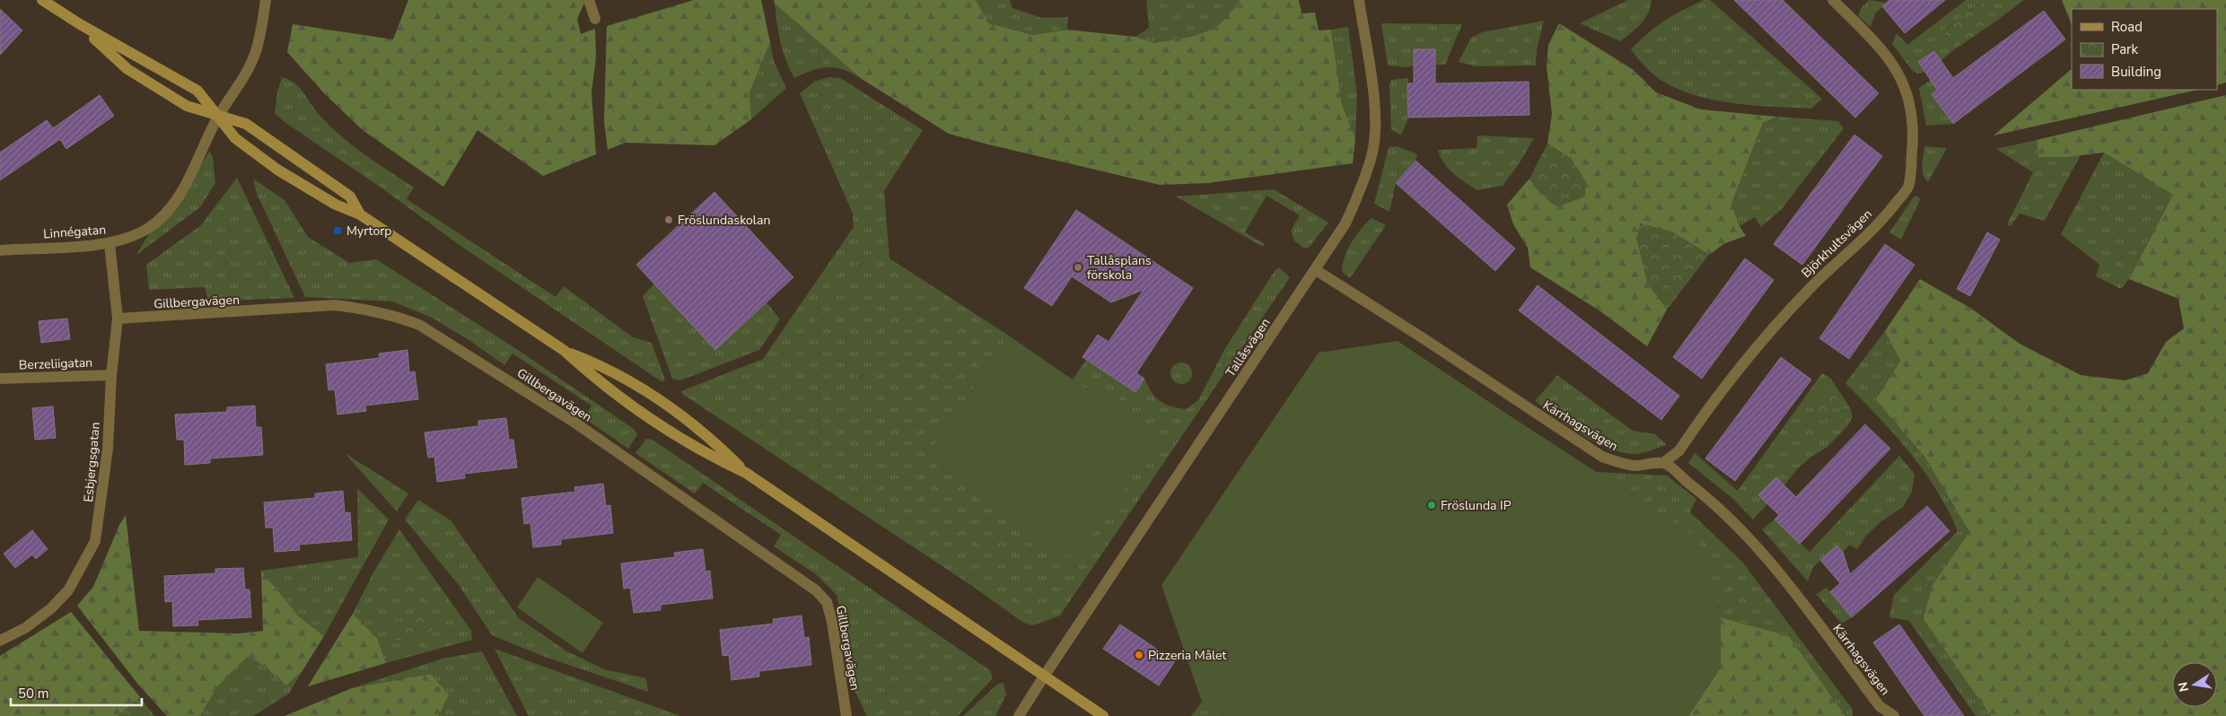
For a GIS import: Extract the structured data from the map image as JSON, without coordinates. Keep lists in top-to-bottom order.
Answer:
{
  "streets": {
    "street": [
      "Linnégatan",
      "Björkhultsvägen",
      "Gillbergavägen",
      "Tallåsvägen",
      "Berzeliigatan",
      "Kärrhagsvägen",
      "Esbjergsgatan"
    ]
  },
  "crossings": [
    ["Linnégatan", "Esbjergsgatan"],
    ["Björkhultsvägen", "Kärrhagsvägen"],
    ["Gillbergavägen", "Esbjergsgatan"],
    ["Tallåsvägen", "Kärrhagsvägen"],
    ["Berzeliigatan", "Esbjergsgatan"]
  ],
  "places": {
    "other": [
      "Fröslundaskolan",
      "Tallåsplans förskola",
      "Fröslunda IP",
      "Pizzeria Målet"
    ],
    "transit": ["Myrtorp"]
  },
  "legend": ["Road", "Park", "Building"],
  "scale_bar": "50 m",
  "north": "left"
}
